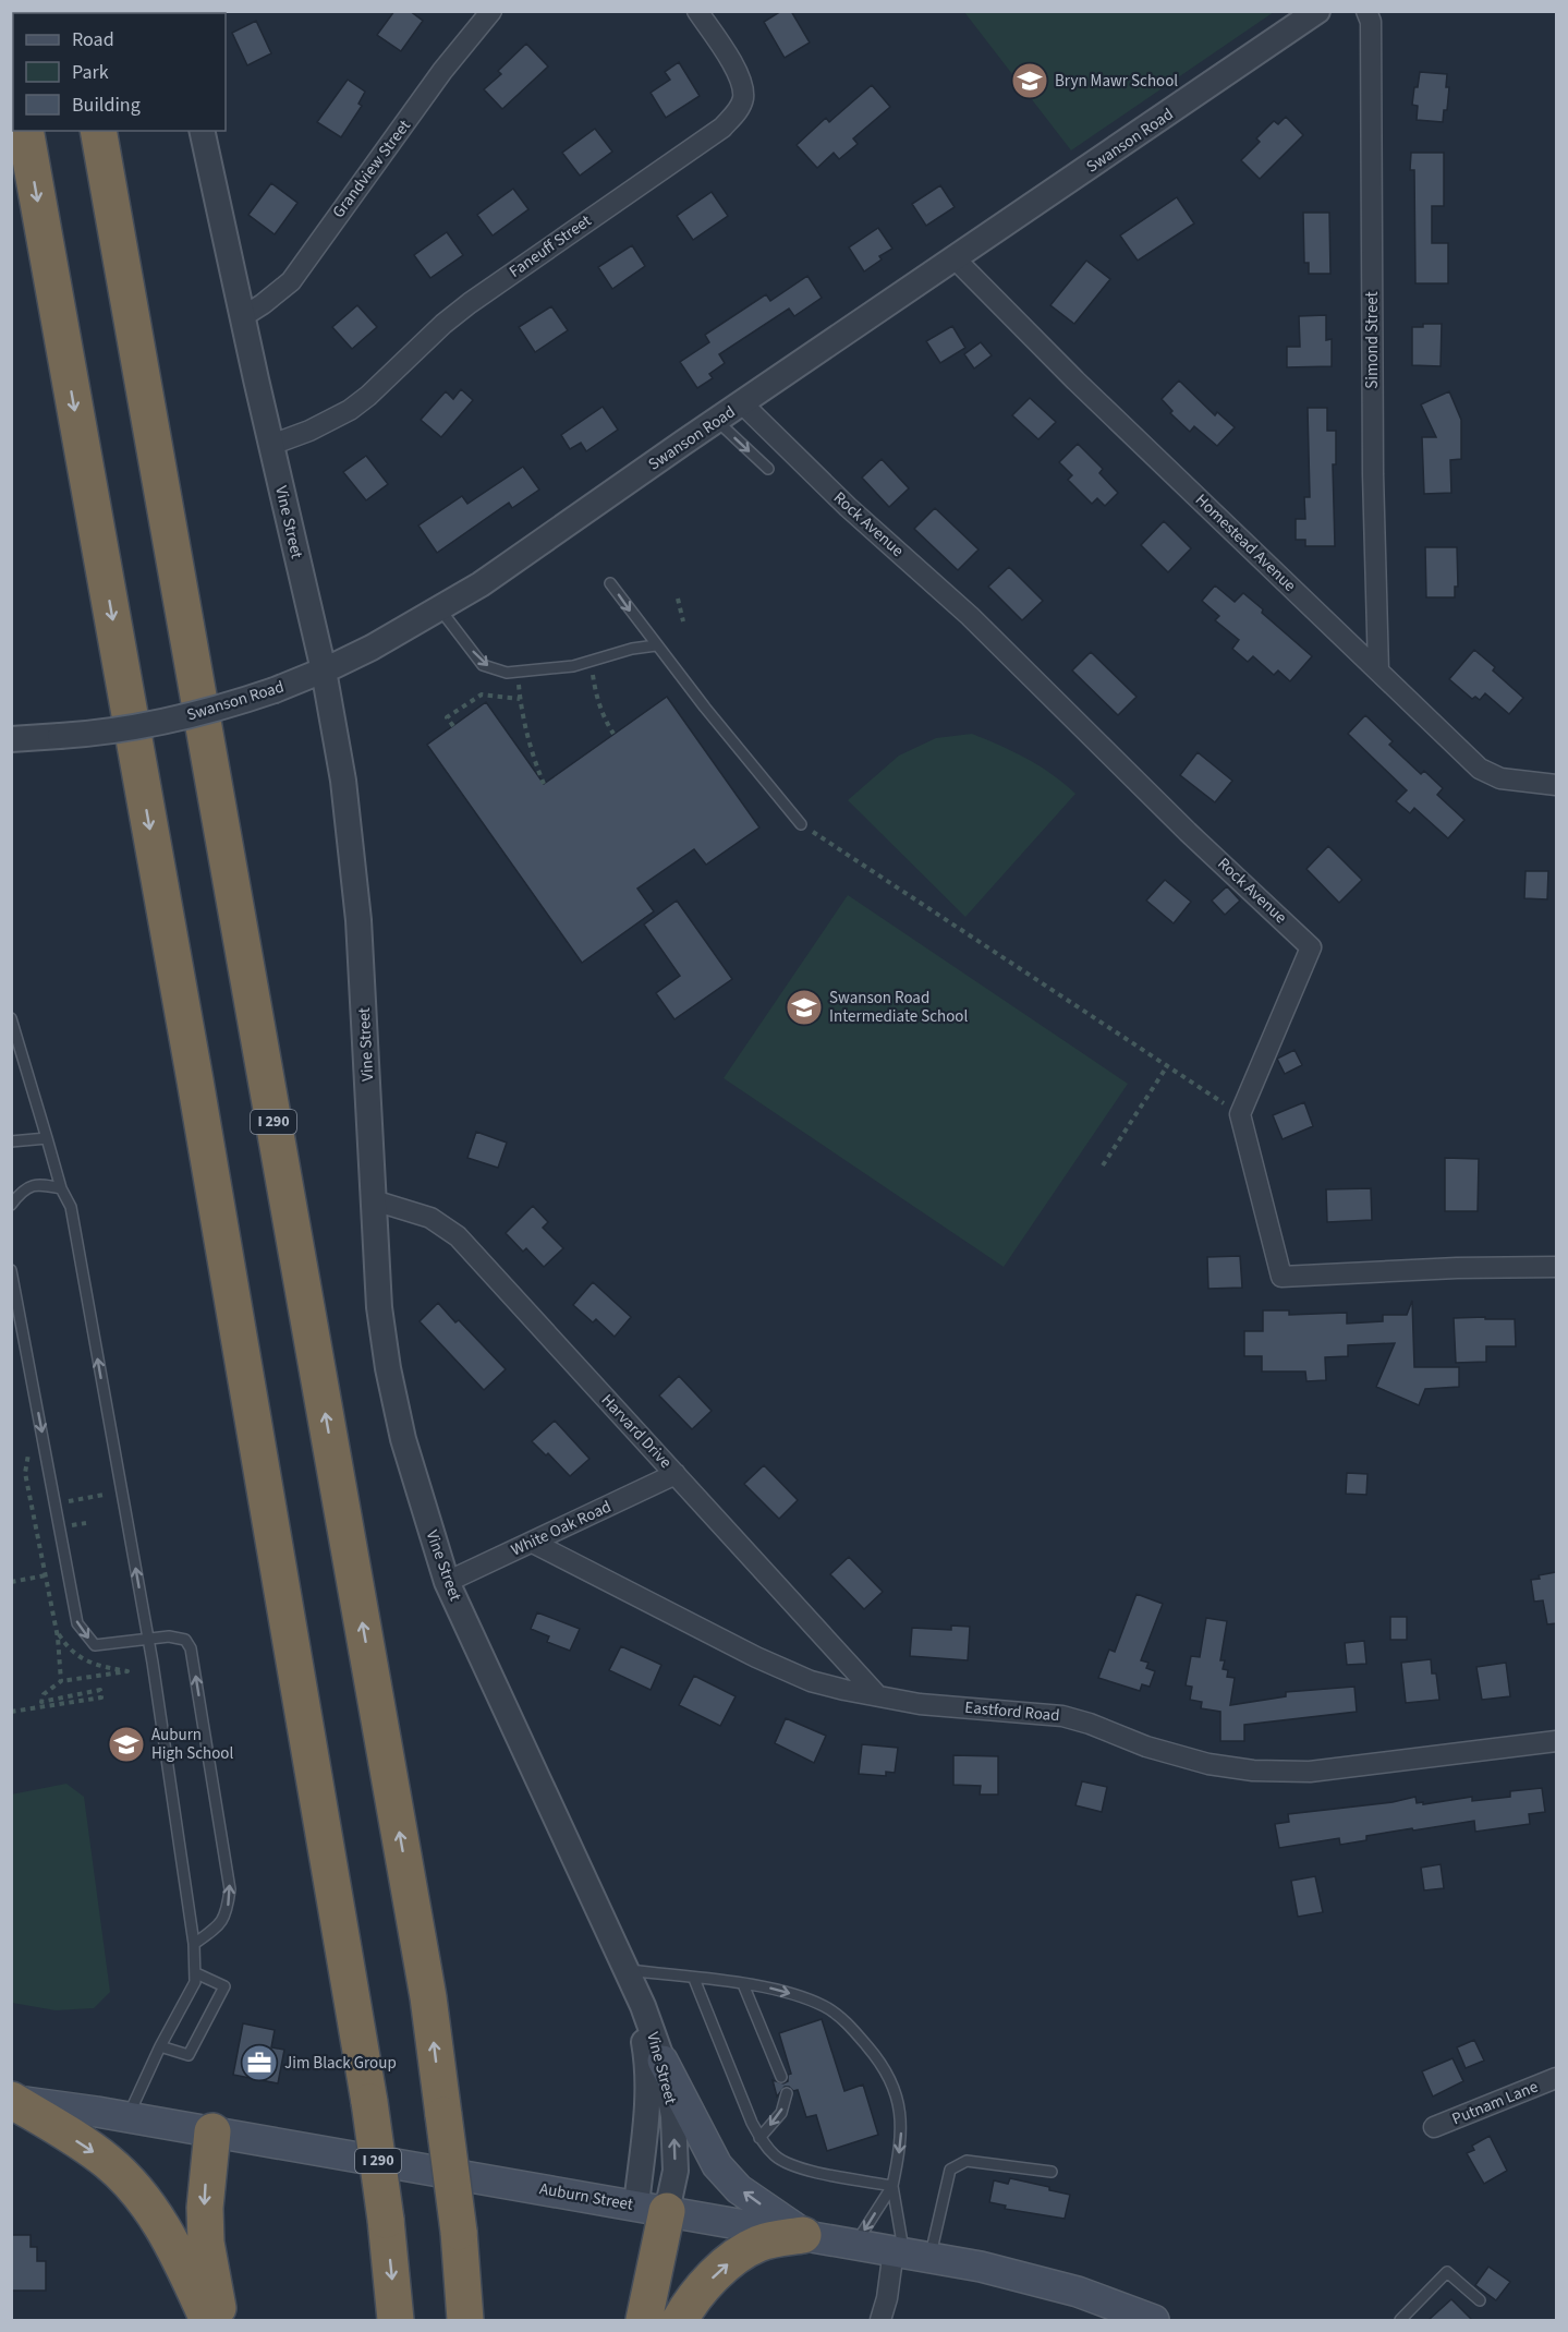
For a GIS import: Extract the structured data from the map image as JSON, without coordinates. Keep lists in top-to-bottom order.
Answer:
{
  "streets": {
    "highway": ["I 290"],
    "main road": ["Auburn Street"],
    "street": [
      "Swanson Road",
      "Grandview Street",
      "Faneuff Street",
      "Simond Street",
      "Vine Street",
      "Rock Avenue",
      "Homestead Avenue",
      "Harvard Drive",
      "White Oak Road",
      "Eastford Road",
      "Putnam Lane"
    ]
  },
  "crossings": [
    ["Swanson Road", "Vine Street"],
    ["Swanson Road", "Rock Avenue"],
    ["Swanson Road", "Homestead Avenue"],
    ["Grandview Street", "Vine Street"],
    ["Faneuff Street", "Vine Street"],
    ["Simond Street", "Homestead Avenue"],
    ["Vine Street", "Harvard Drive"],
    ["Vine Street", "White Oak Road"],
    ["Vine Street", "Auburn Street"],
    ["Harvard Drive", "White Oak Road"],
    ["Harvard Drive", "Eastford Road"],
    ["White Oak Road", "Eastford Road"]
  ],
  "places": {
    "school or university": ["Bryn Mawr School", "Swanson Road Intermediate School", "Auburn High School"],
    "office": ["Jim Black Group"]
  },
  "legend": ["Road", "Park", "Building"]
}
